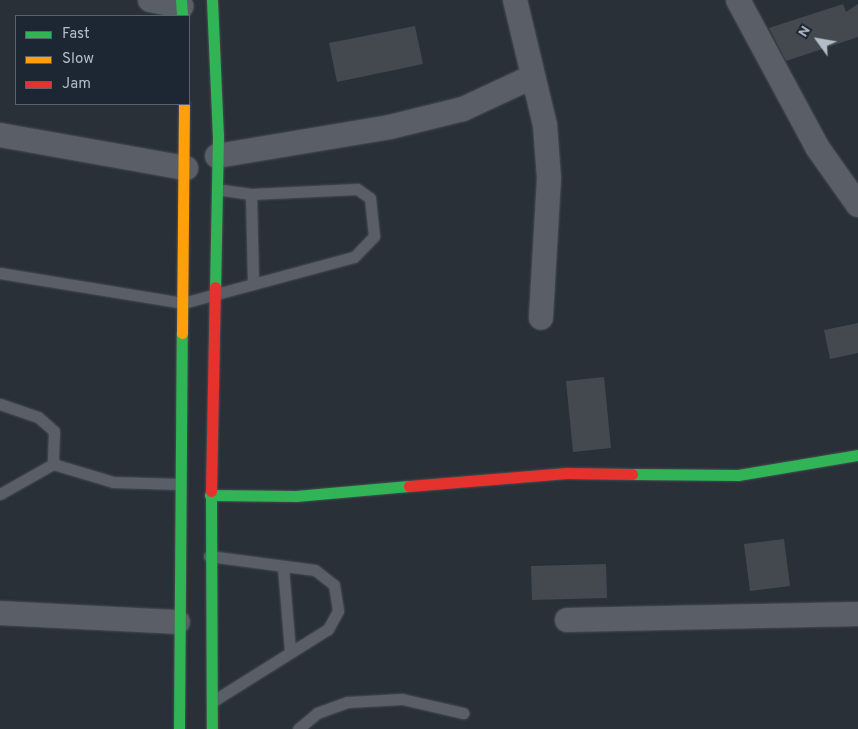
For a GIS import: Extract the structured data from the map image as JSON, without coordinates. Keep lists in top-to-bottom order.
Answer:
{
  "legend": ["Fast", "Slow", "Jam"],
  "north": "top left"
}
